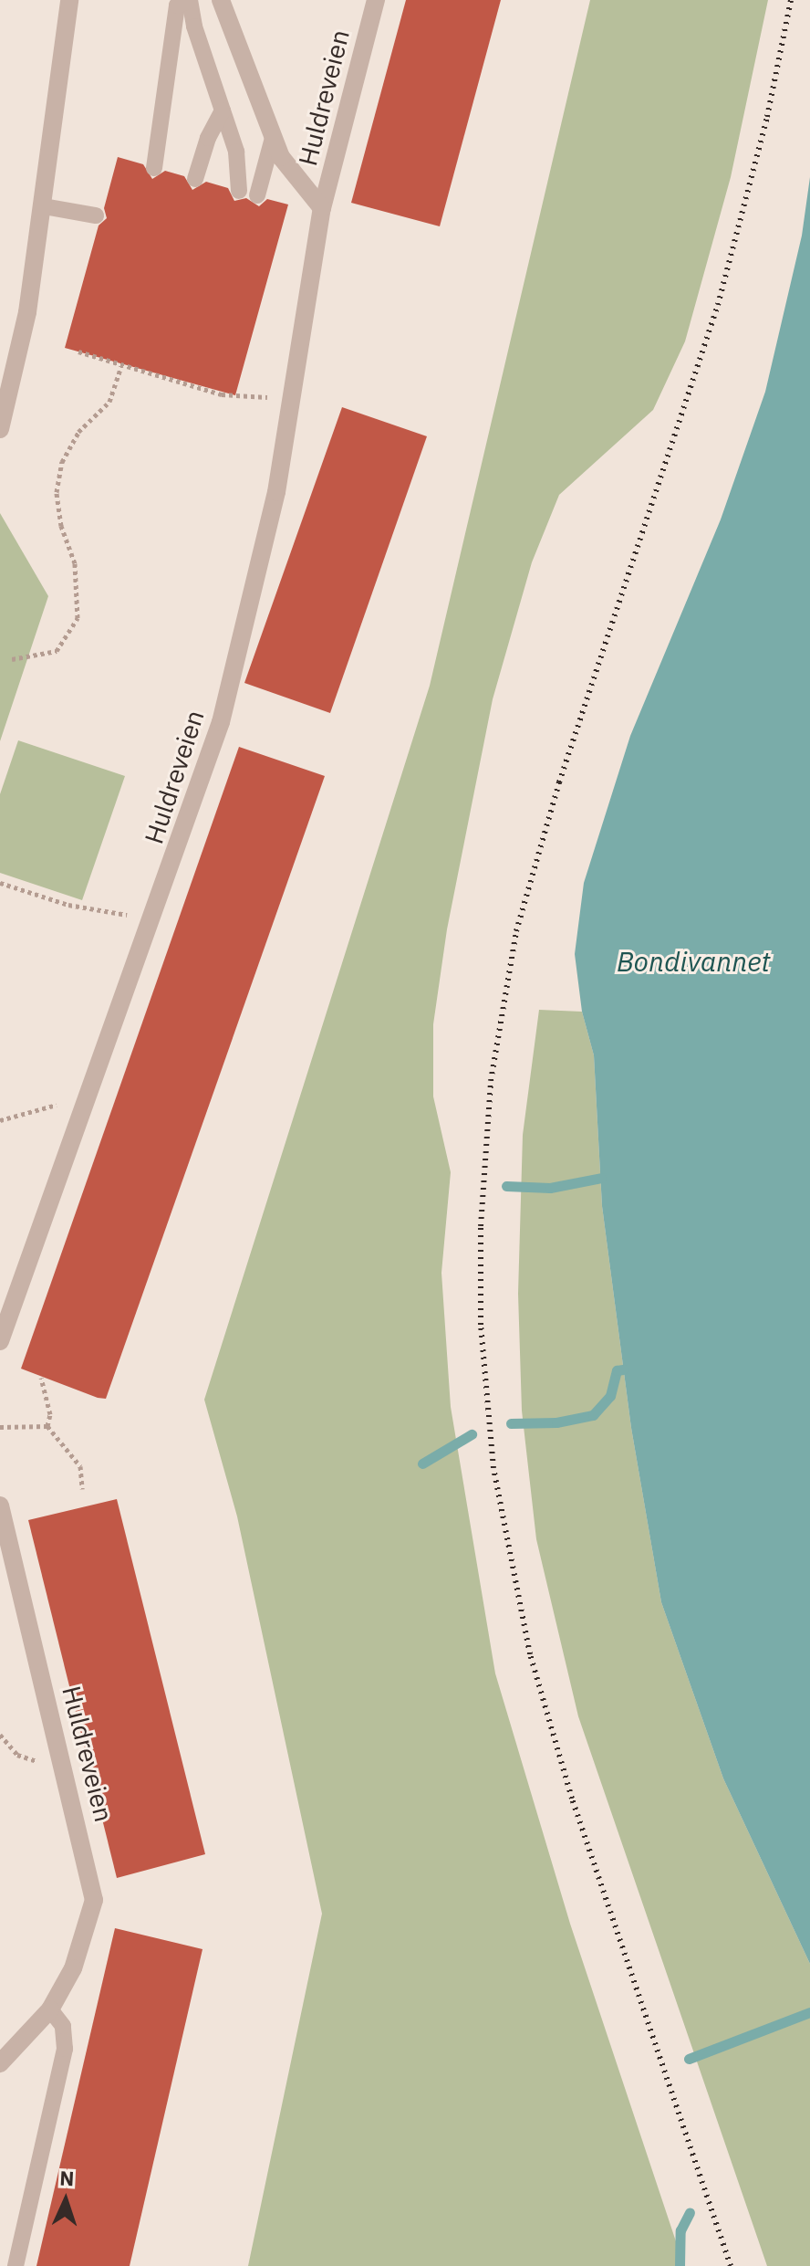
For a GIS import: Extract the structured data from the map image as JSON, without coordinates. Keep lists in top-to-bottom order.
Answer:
{
  "streets": {
    "street": ["Huldreveien"]
  },
  "water": ["Bondivannet"],
  "north": "top"
}
